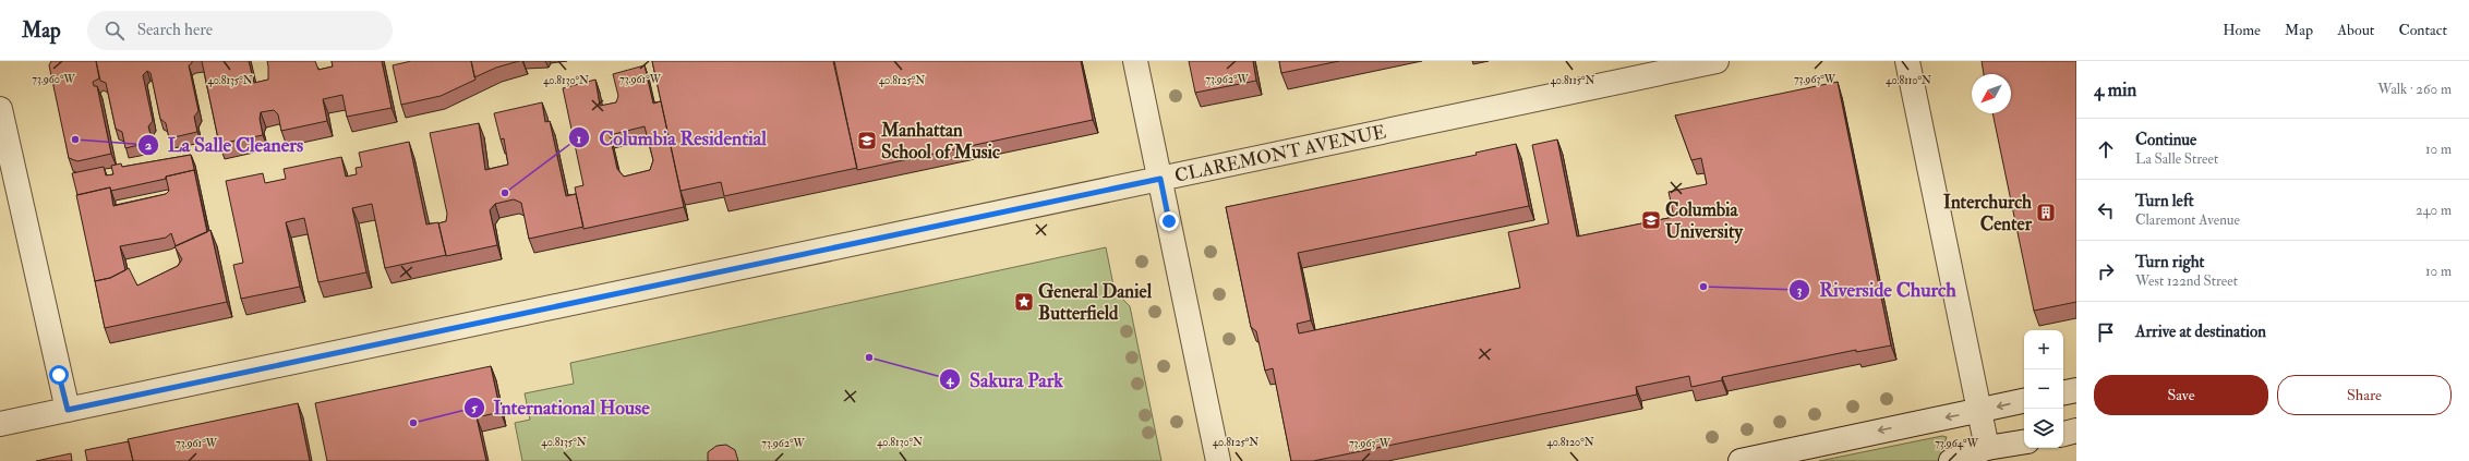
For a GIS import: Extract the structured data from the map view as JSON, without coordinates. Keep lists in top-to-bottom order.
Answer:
{
  "streets": {
    "street": ["CLAREMONT AVENUE"]
  },
  "places": {
    "other": [
      "La Salle Cleaners",
      "Columbia Residential",
      "Riverside Church",
      "Sakura Park",
      "International House"
    ],
    "school or university": ["Manhattan School of Music", "Columbia University"],
    "building": ["Interchurch Center"],
    "place": ["General Daniel Butterfield"]
  },
  "north": "bottom left",
  "page": {
    "header": "Map",
    "search": "Search here",
    "nav": [
      "Home",
      "Map",
      "About",
      "Contact"
    ],
    "heading": ["4 min", "Walk · 260 m"],
    "list": [
      ["Continue", "La Salle Street", "10 m"],
      ["Turn left", "Claremont Avenue", "240 m"],
      ["Turn right", "West 122nd Street", "10 m"],
      "Arrive at destination"
    ],
    "map_buttons": ["+", "−"],
    "buttons": ["Save", "Share"]
  },
  "coordinates": [
    "73.960°W",
    "73.961°W",
    "73.962°W",
    "73.963°W",
    "40.8110°N",
    "40.8135°N",
    "40.8130°N",
    "40.8125°N",
    "40.8115°N",
    "40.8120°N",
    "73.964°W"
  ]
}
